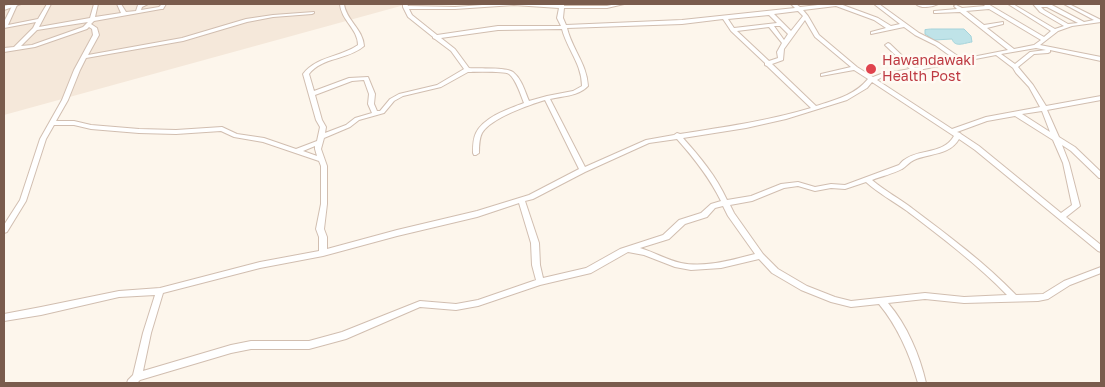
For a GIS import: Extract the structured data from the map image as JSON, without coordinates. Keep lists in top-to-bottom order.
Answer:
{
  "places": ["Hawandawaki Health Post"]
}
